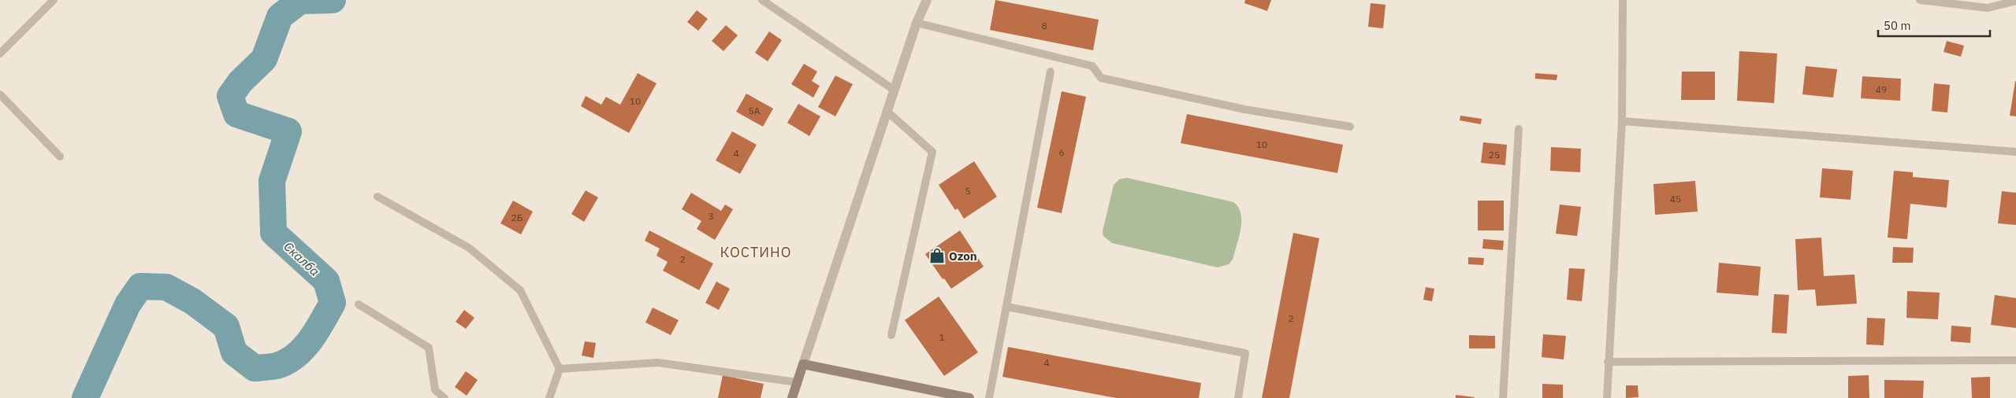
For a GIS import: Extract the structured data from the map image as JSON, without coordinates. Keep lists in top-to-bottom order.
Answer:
{
  "districts": ["КОСТИНО"],
  "water": ["Скалба"],
  "places": {
    "shop": ["Ozon"]
  },
  "house_numbers": [
    "8",
    "49",
    "10",
    "5А",
    "10",
    "6",
    "4",
    "25",
    "5",
    "45",
    "3",
    "2Б",
    "2",
    "2",
    "1",
    "4"
  ],
  "scale_bar": "50 m"
}
